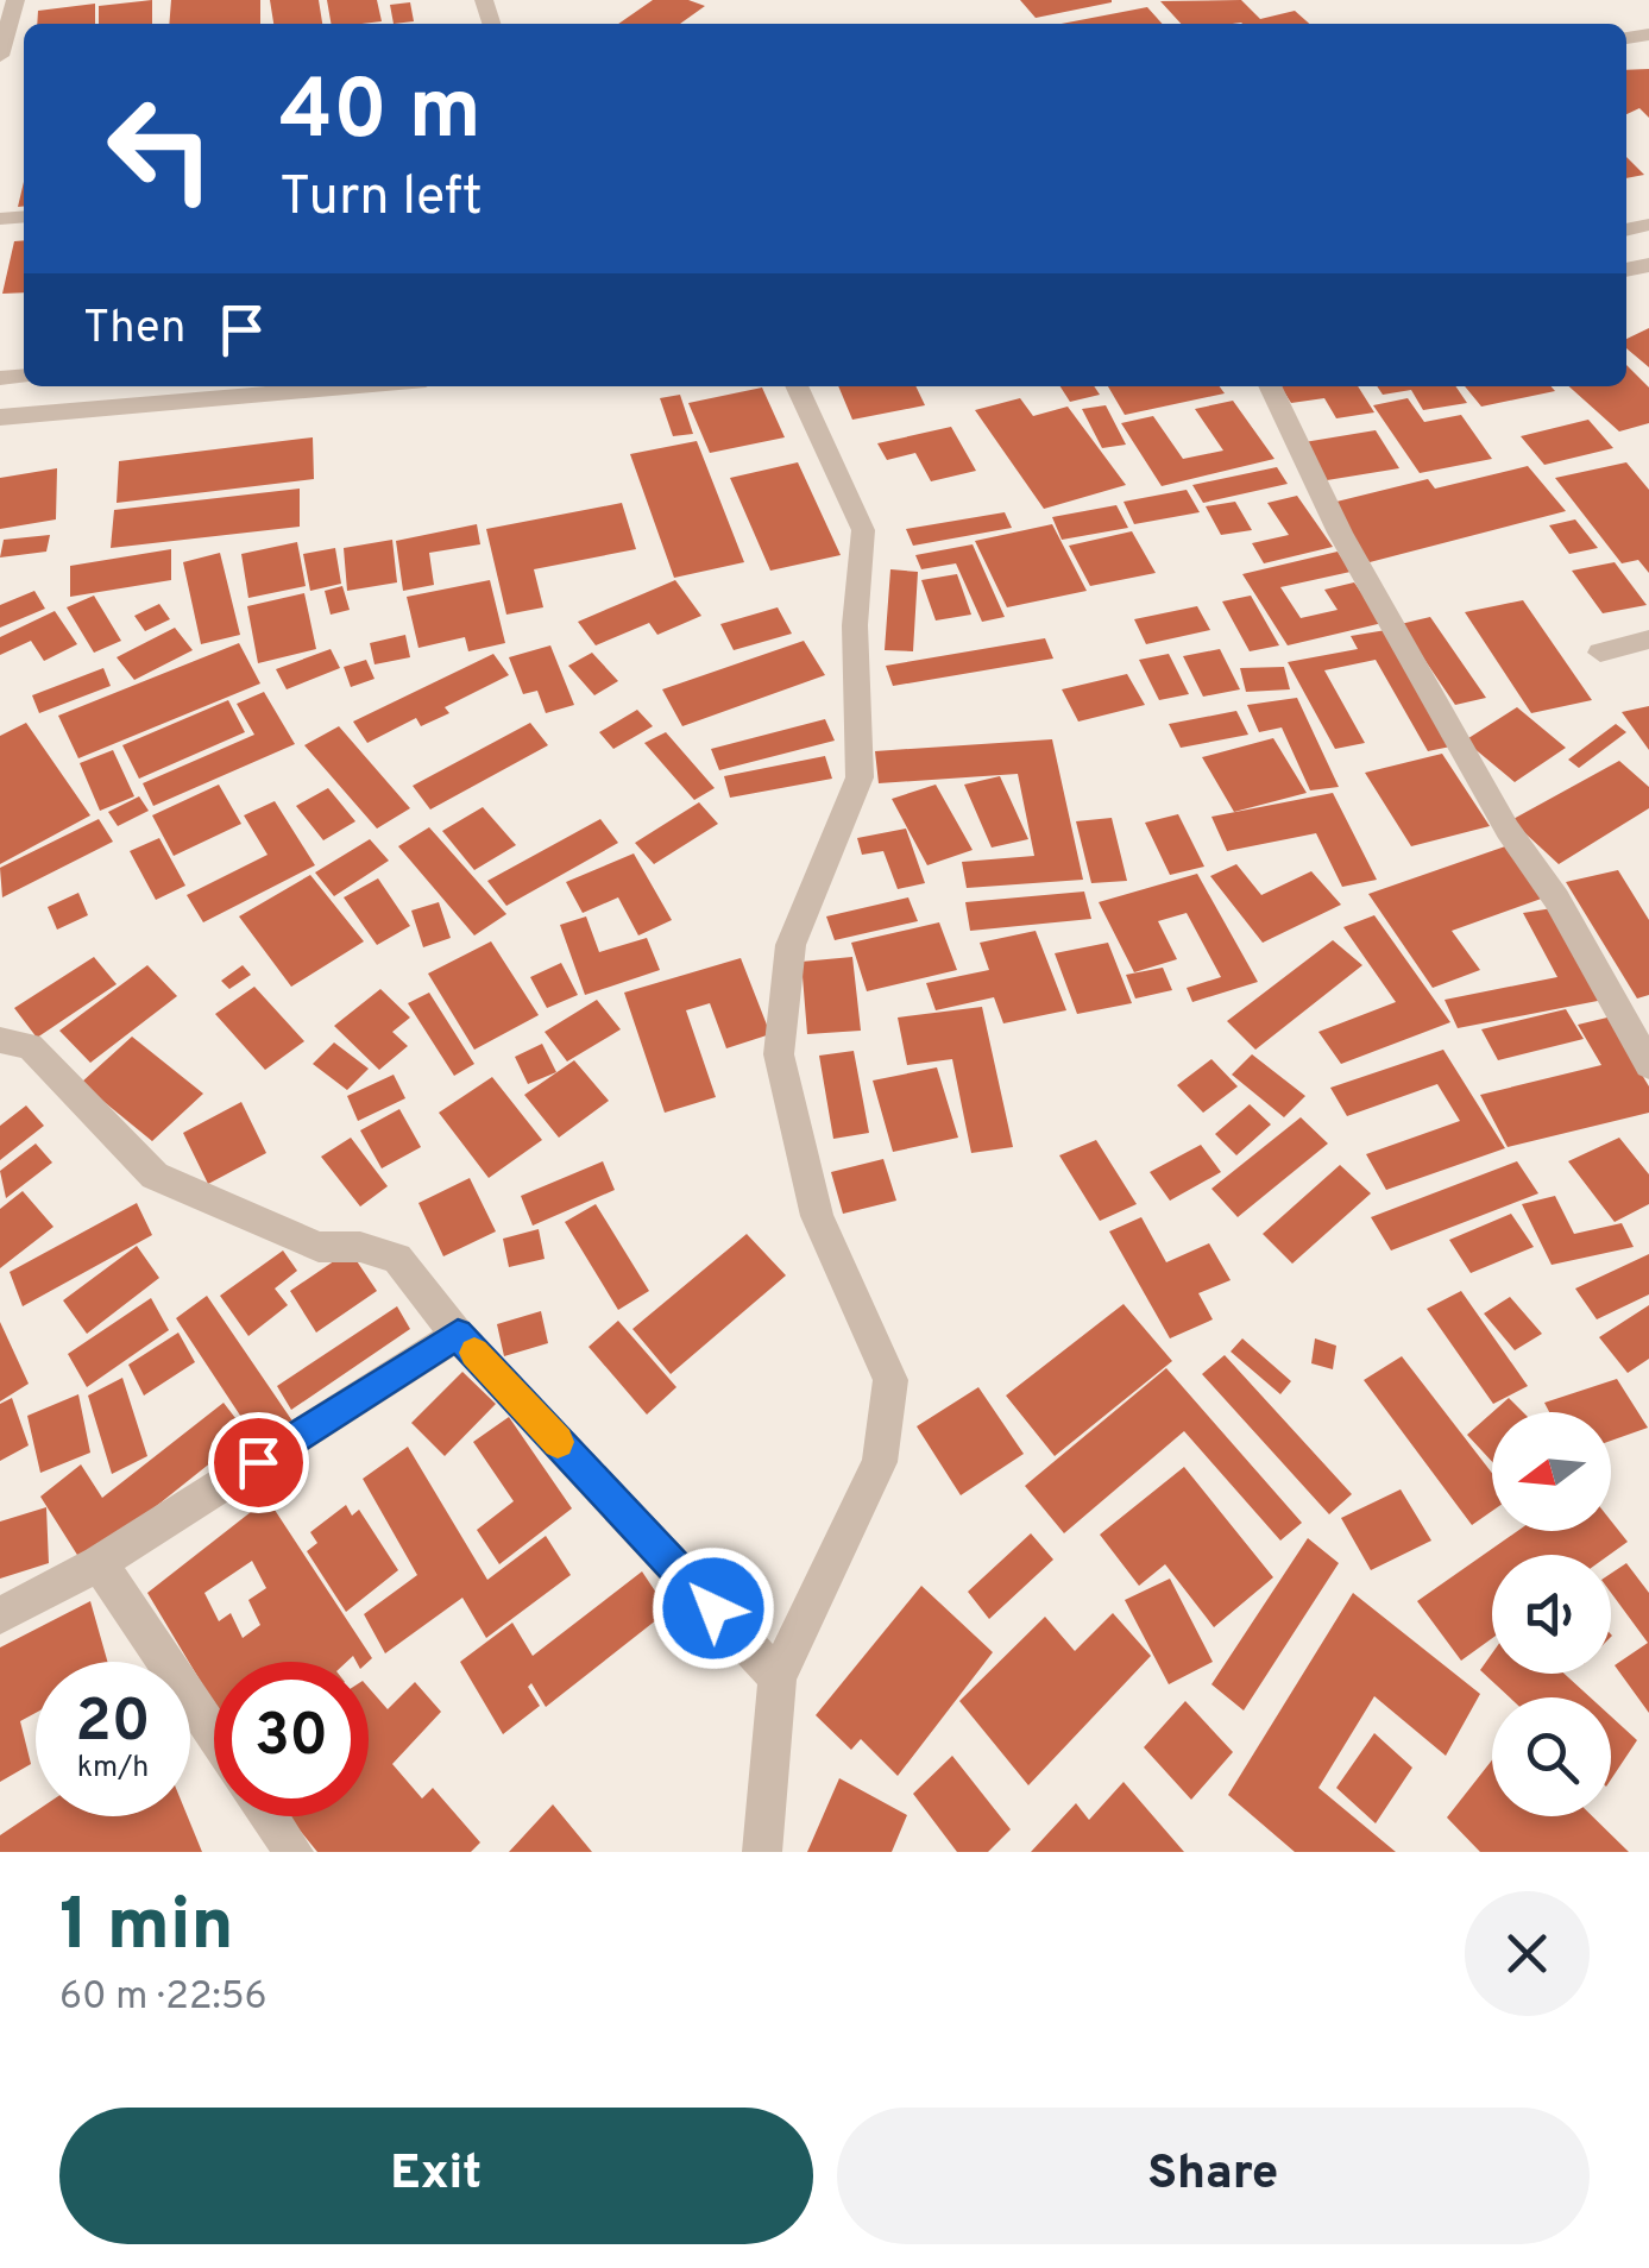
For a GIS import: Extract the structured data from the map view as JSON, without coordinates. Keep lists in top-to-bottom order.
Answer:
{
  "north": "left",
  "page": {
    "turn": ["40 m", "Turn left"],
    "then": "Then",
    "speed": "20 km/h",
    "limit": "30",
    "heading": ["1 min", "60 m · 22:56"],
    "buttons": ["Exit", "Share"]
  }
}
